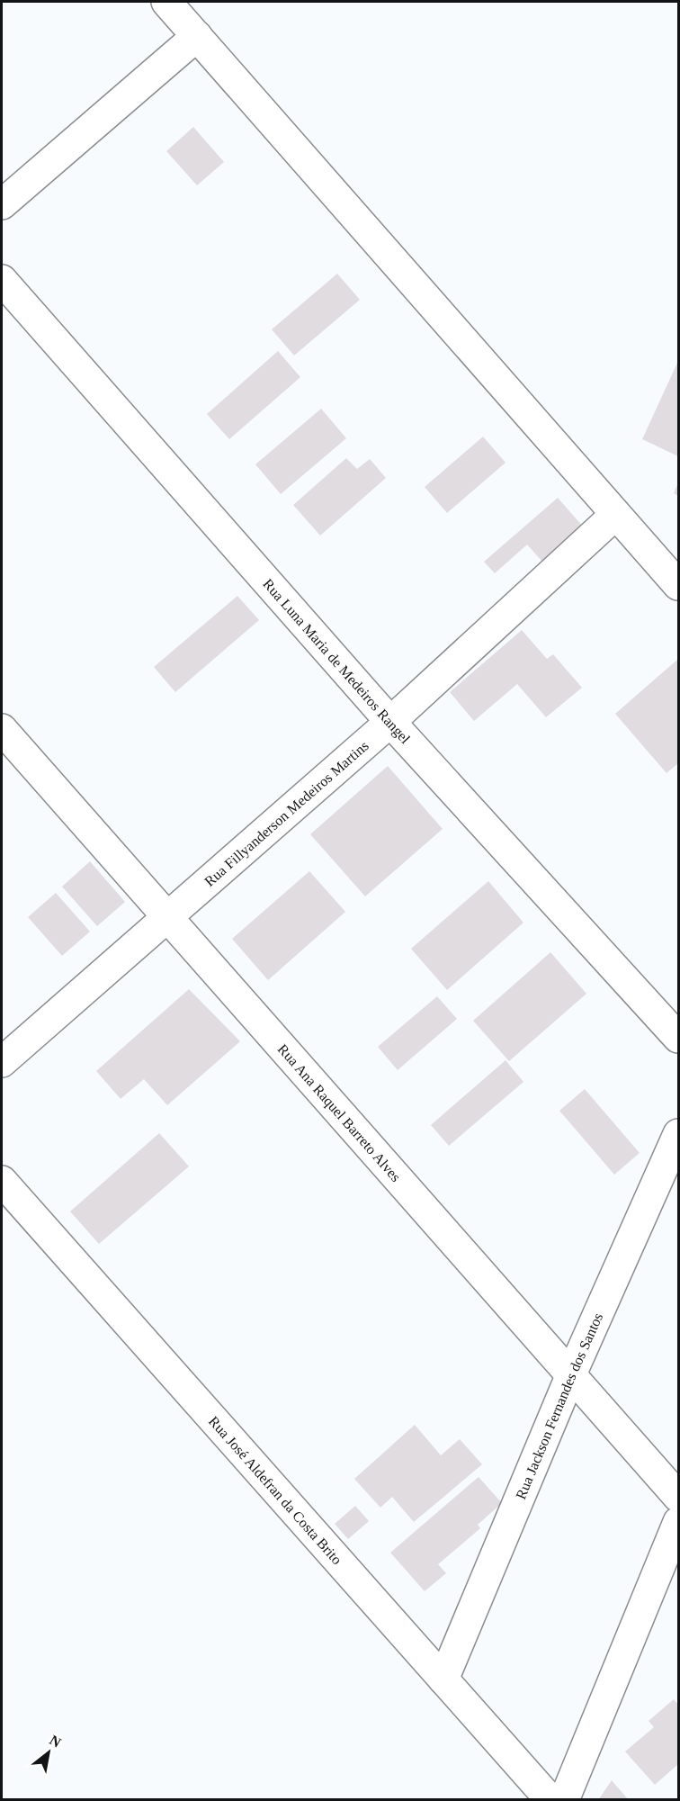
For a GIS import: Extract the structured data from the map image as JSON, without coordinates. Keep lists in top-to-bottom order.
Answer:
{
  "streets": {
    "street": [
      "Rua Luna Maria de Medeiros Rangel",
      "Rua Fillyanderson Medeiros Martins",
      "Rua Ana Raquel Barreto Alves",
      "Rua Jackson Fernandes dos Santos",
      "Rua José Aldefran da Costa Brito"
    ]
  },
  "crossings": [
    ["Rua Luna Maria de Medeiros Rangel", "Rua Fillyanderson Medeiros Martins"],
    ["Rua Fillyanderson Medeiros Martins", "Rua Ana Raquel Barreto Alves"],
    ["Rua Ana Raquel Barreto Alves", "Rua Jackson Fernandes dos Santos"],
    ["Rua Jackson Fernandes dos Santos", "Rua José Aldefran da Costa Brito"]
  ],
  "north": "top right"
}
